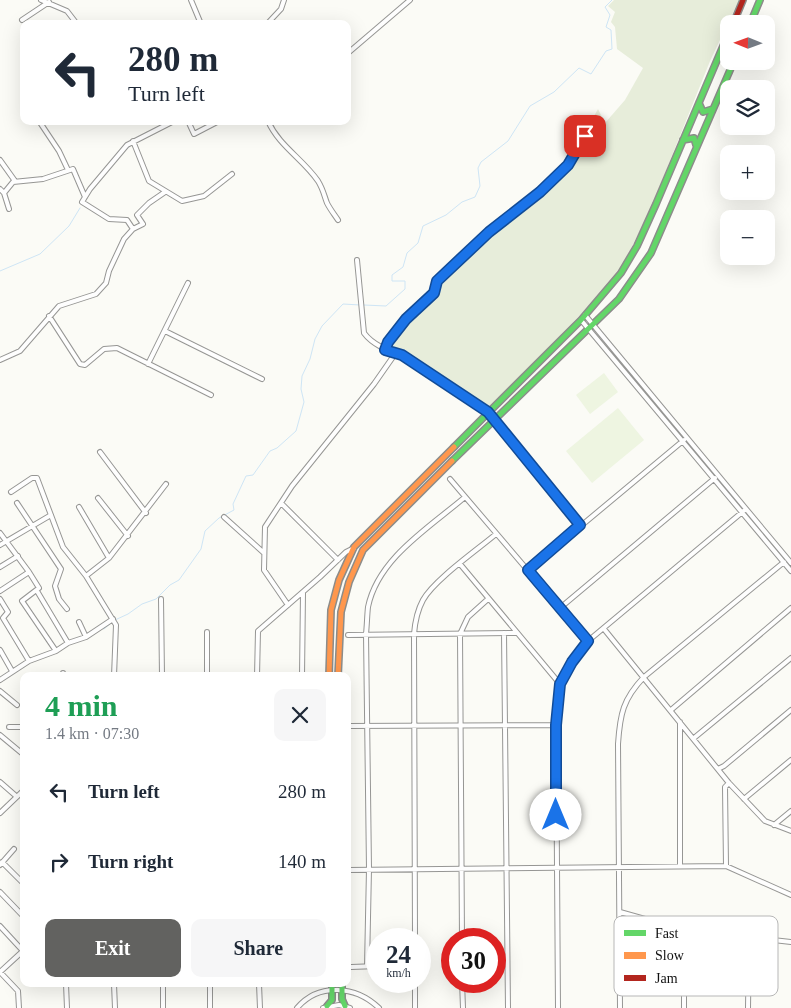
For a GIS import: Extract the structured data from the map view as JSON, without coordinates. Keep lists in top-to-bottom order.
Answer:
{
  "legend": ["Fast", "Slow", "Jam"],
  "north": "left",
  "page": {
    "map_buttons": ["+", "−"],
    "turn": ["280 m", "Turn left"],
    "heading": ["4 min", "1.4 km · 07:30"],
    "list": [
      {
        "name": "Turn left",
        "value": "280 m"
      },
      {
        "name": "Turn right",
        "value": "140 m"
      }
    ],
    "buttons": ["Exit", "Share"],
    "speed": "24 km/h",
    "limit": "30"
  }
}
